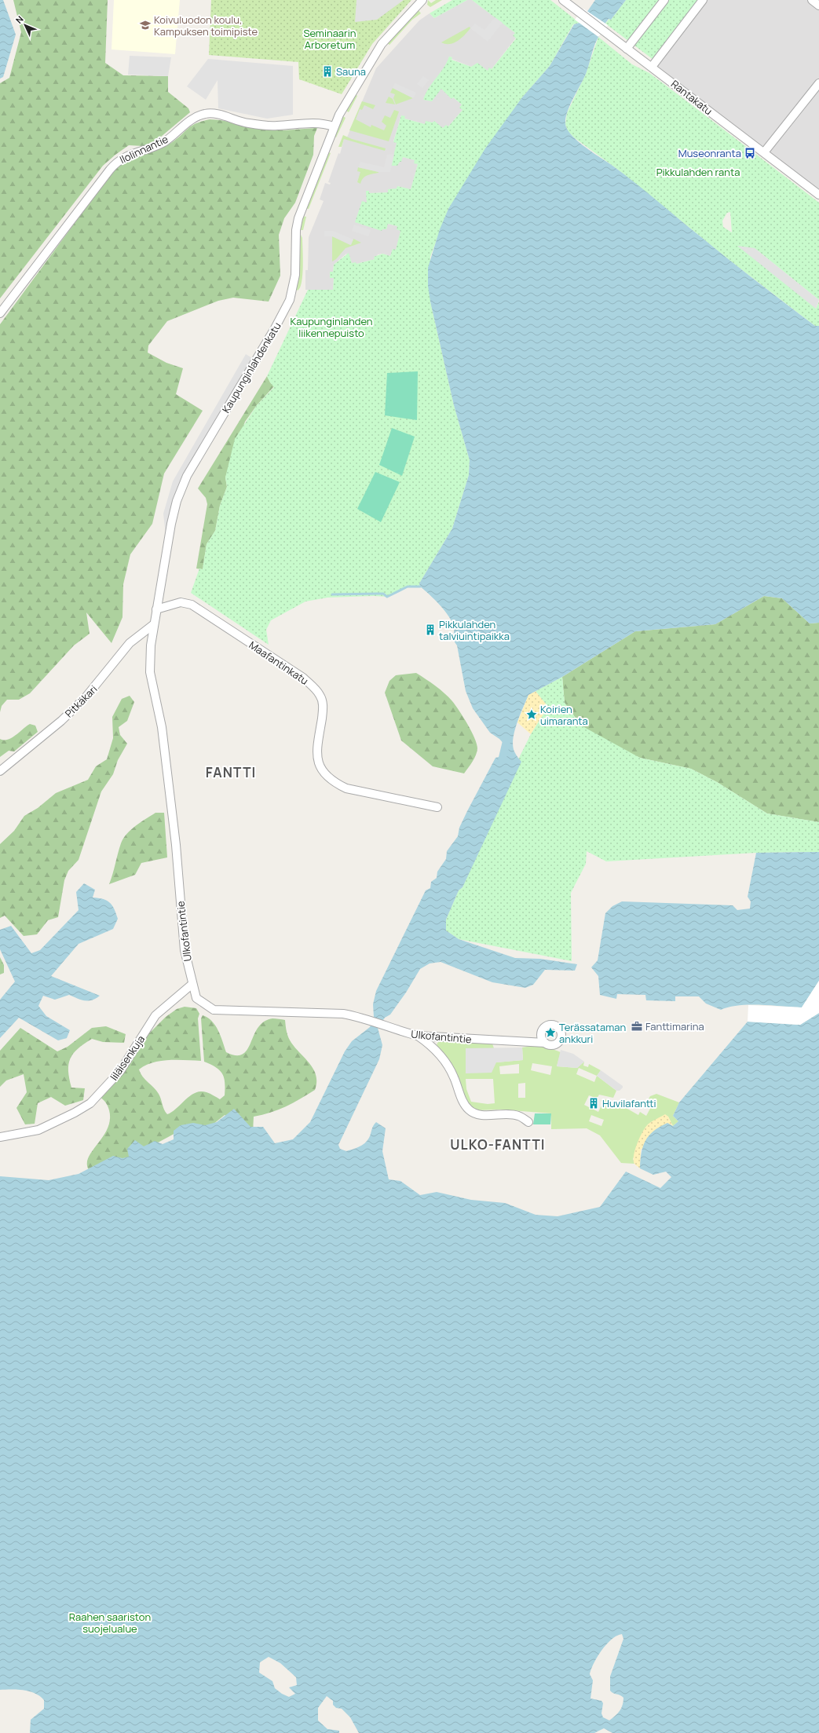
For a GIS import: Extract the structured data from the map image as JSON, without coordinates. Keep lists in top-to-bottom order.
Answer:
{
  "streets": {
    "street": [
      "Rantakatu",
      "Ilolinnantie",
      "Kaupunginlahdenkatu",
      "Maafantinkatu",
      "Pitkäkari",
      "Ulkofantintie",
      "Iiläisenkuja"
    ]
  },
  "crossings": [
    ["Ilolinnantie", "Kaupunginlahdenkatu"],
    ["Kaupunginlahdenkatu", "Maafantinkatu"],
    ["Kaupunginlahdenkatu", "Ulkofantintie"],
    ["Maafantinkatu", "Ulkofantintie"],
    ["Pitkäkari", "Ulkofantintie"],
    ["Ulkofantintie", "Iiläisenkuja"]
  ],
  "districts": ["FANTTI", "ULKO-FANTTI"],
  "parks": [
    "Seminaarin Arboretum",
    "Pikkulahden ranta",
    "Kaupunginlahden liikennepuisto",
    "Raahen saariston suojelualue"
  ],
  "places": {
    "school or university": ["Koivuluodon koulu, Kampuksen toimipiste"],
    "building": ["Sauna", "Pikkulahden talviuintipaikka", "Huvilafantti"],
    "bus stop": ["Museonranta"],
    "place": ["Koirien uimaranta", "Terässataman ankkuri"],
    "office": ["Fanttimarina"]
  },
  "north": "top left"
}
